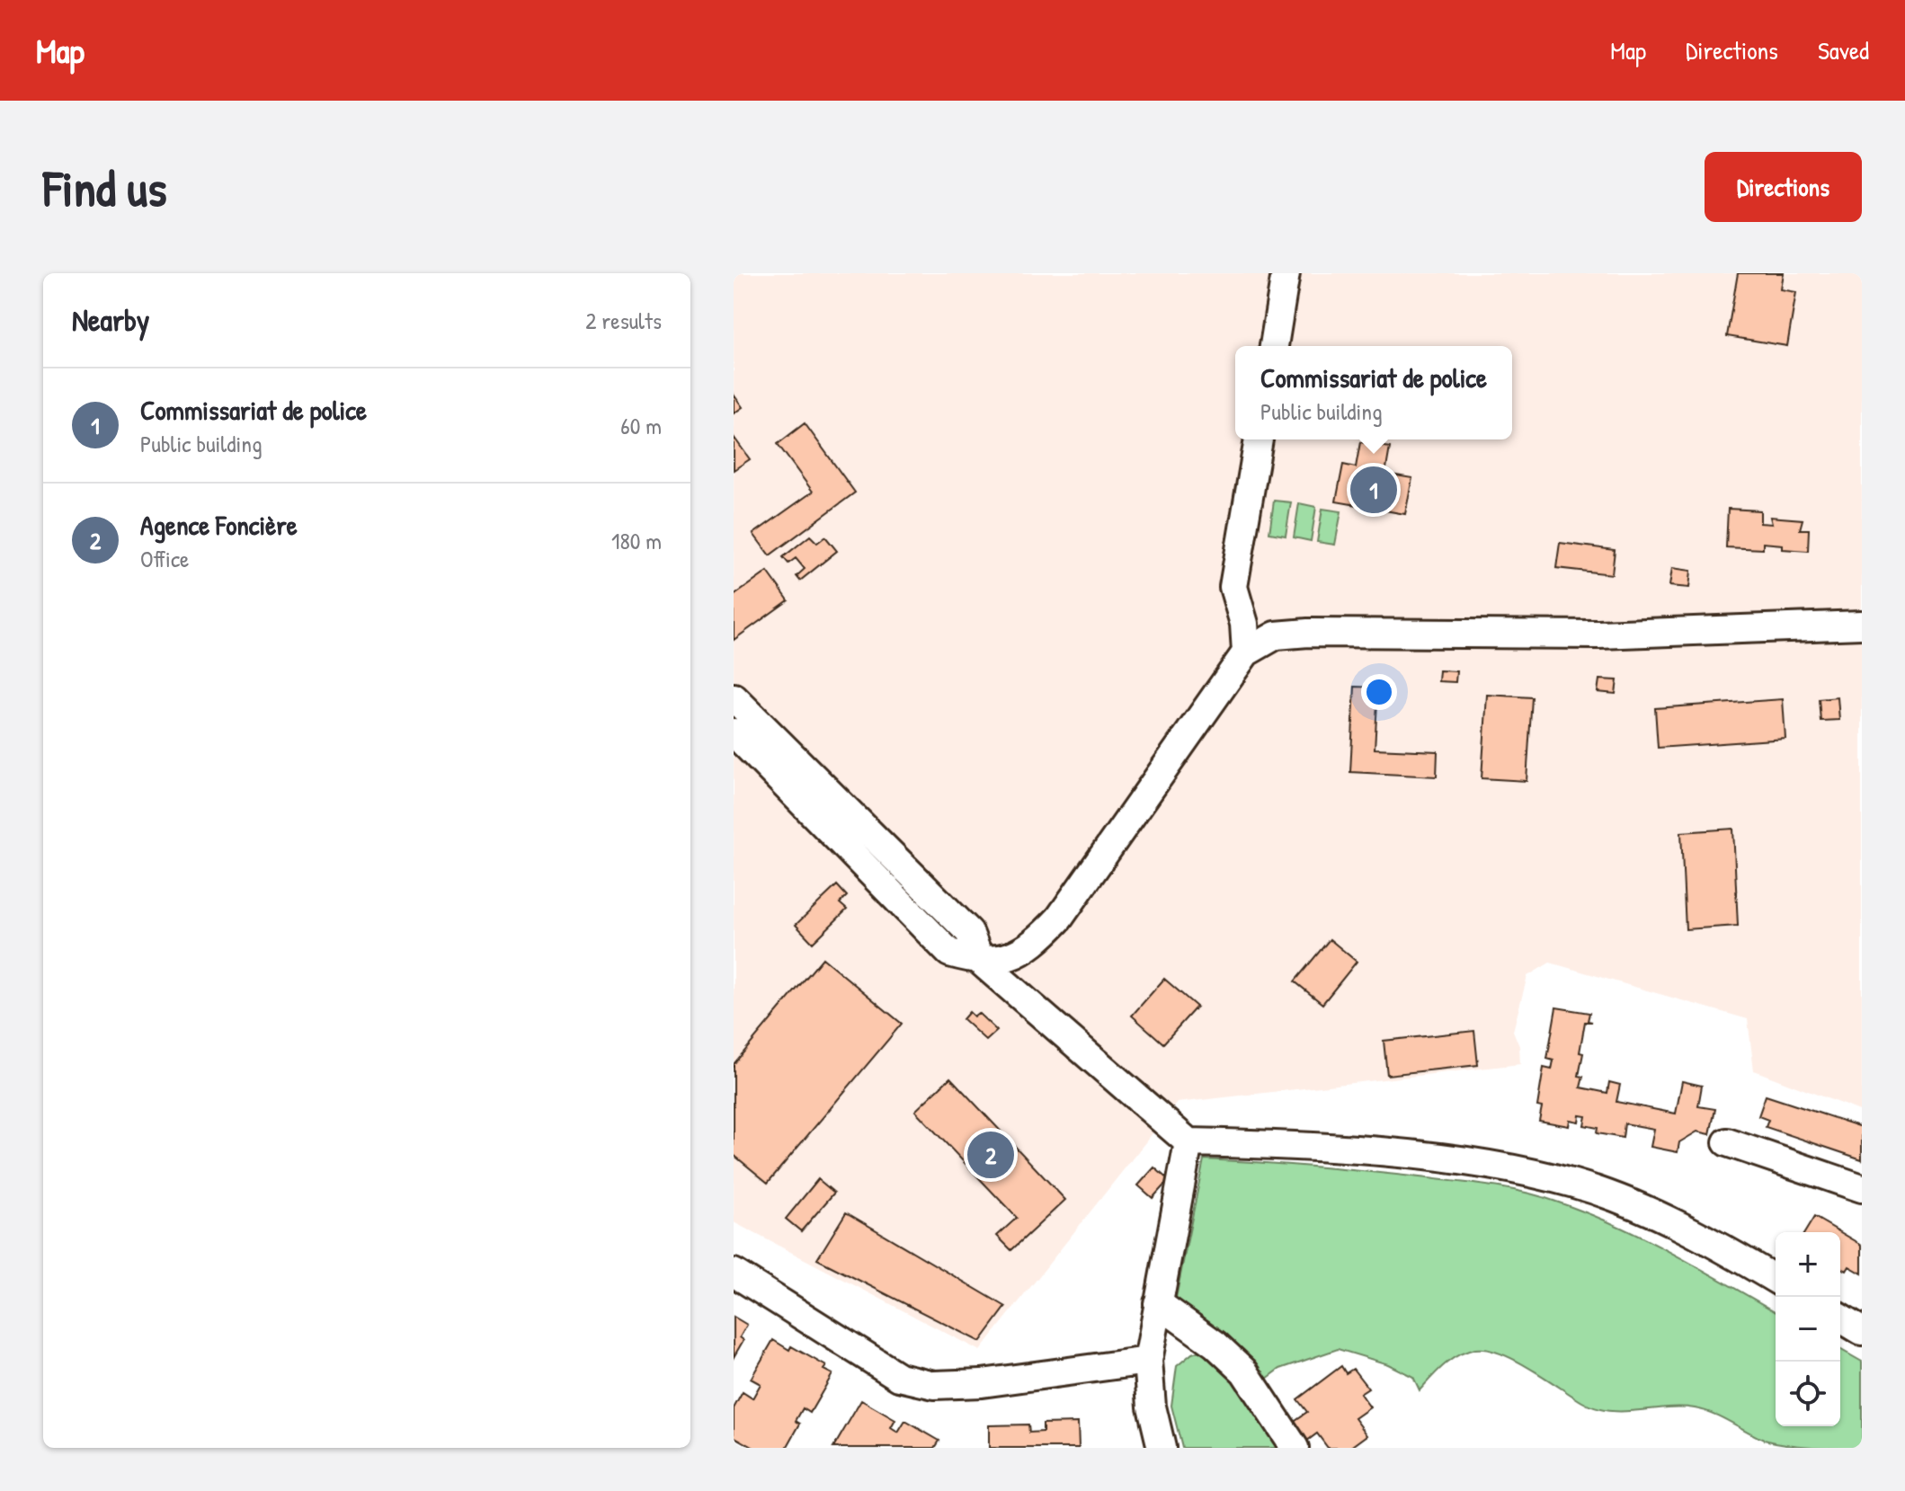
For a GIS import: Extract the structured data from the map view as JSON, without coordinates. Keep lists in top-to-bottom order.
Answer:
{
  "page": {
    "header": "Map",
    "nav": ["Map", "Directions", "Saved"],
    "buttons": "Directions",
    "title": "Find us",
    "heading": ["Nearby", "2 results"],
    "popup": ["Commissariat de police", "Public building"],
    "list": [
      {
        "mark": "1",
        "name": "Commissariat de police",
        "note": "Public building",
        "value": "60 m"
      },
      {
        "mark": "2",
        "name": "Agence Foncière",
        "note": "Office",
        "value": "180 m"
      }
    ],
    "pins": ["1", "2"],
    "map_buttons": ["+", "−"]
  }
}
